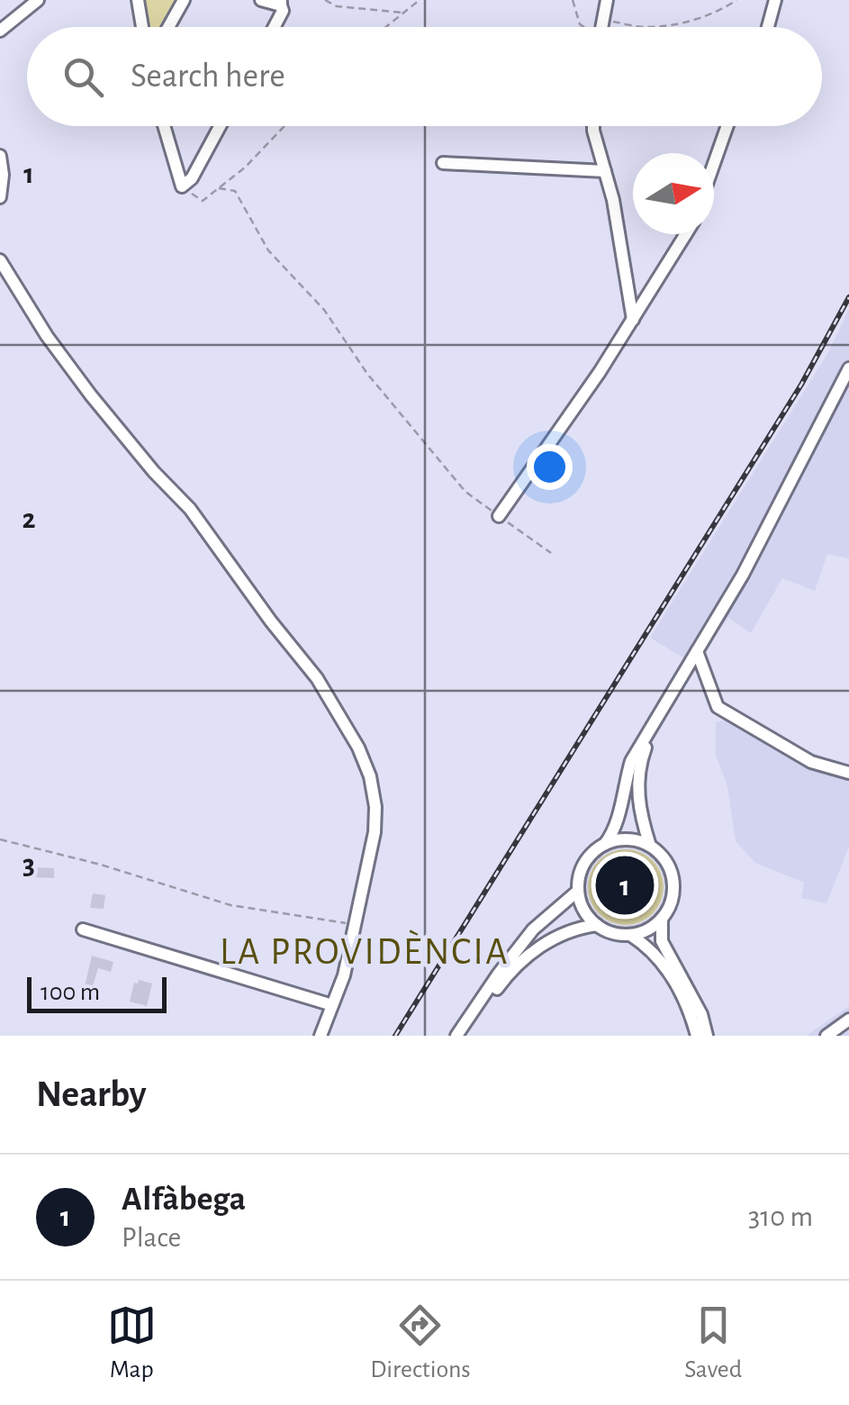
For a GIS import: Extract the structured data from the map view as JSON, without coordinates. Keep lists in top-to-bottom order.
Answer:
{
  "districts": ["LA PROVIDÈNCIA"],
  "scale_bar": "100 m",
  "north": "right",
  "page": {
    "search": "Search here",
    "pins": "1",
    "scale": "100 m",
    "heading": "Nearby",
    "list": [
      {
        "mark": "1",
        "name": "Alfàbega",
        "note": "Place",
        "value": "310 m"
      }
    ],
    "nav": ["Map", "Directions", "Saved"]
  },
  "grid": {
    "rows": ["1", "2", "3"]
  }
}
